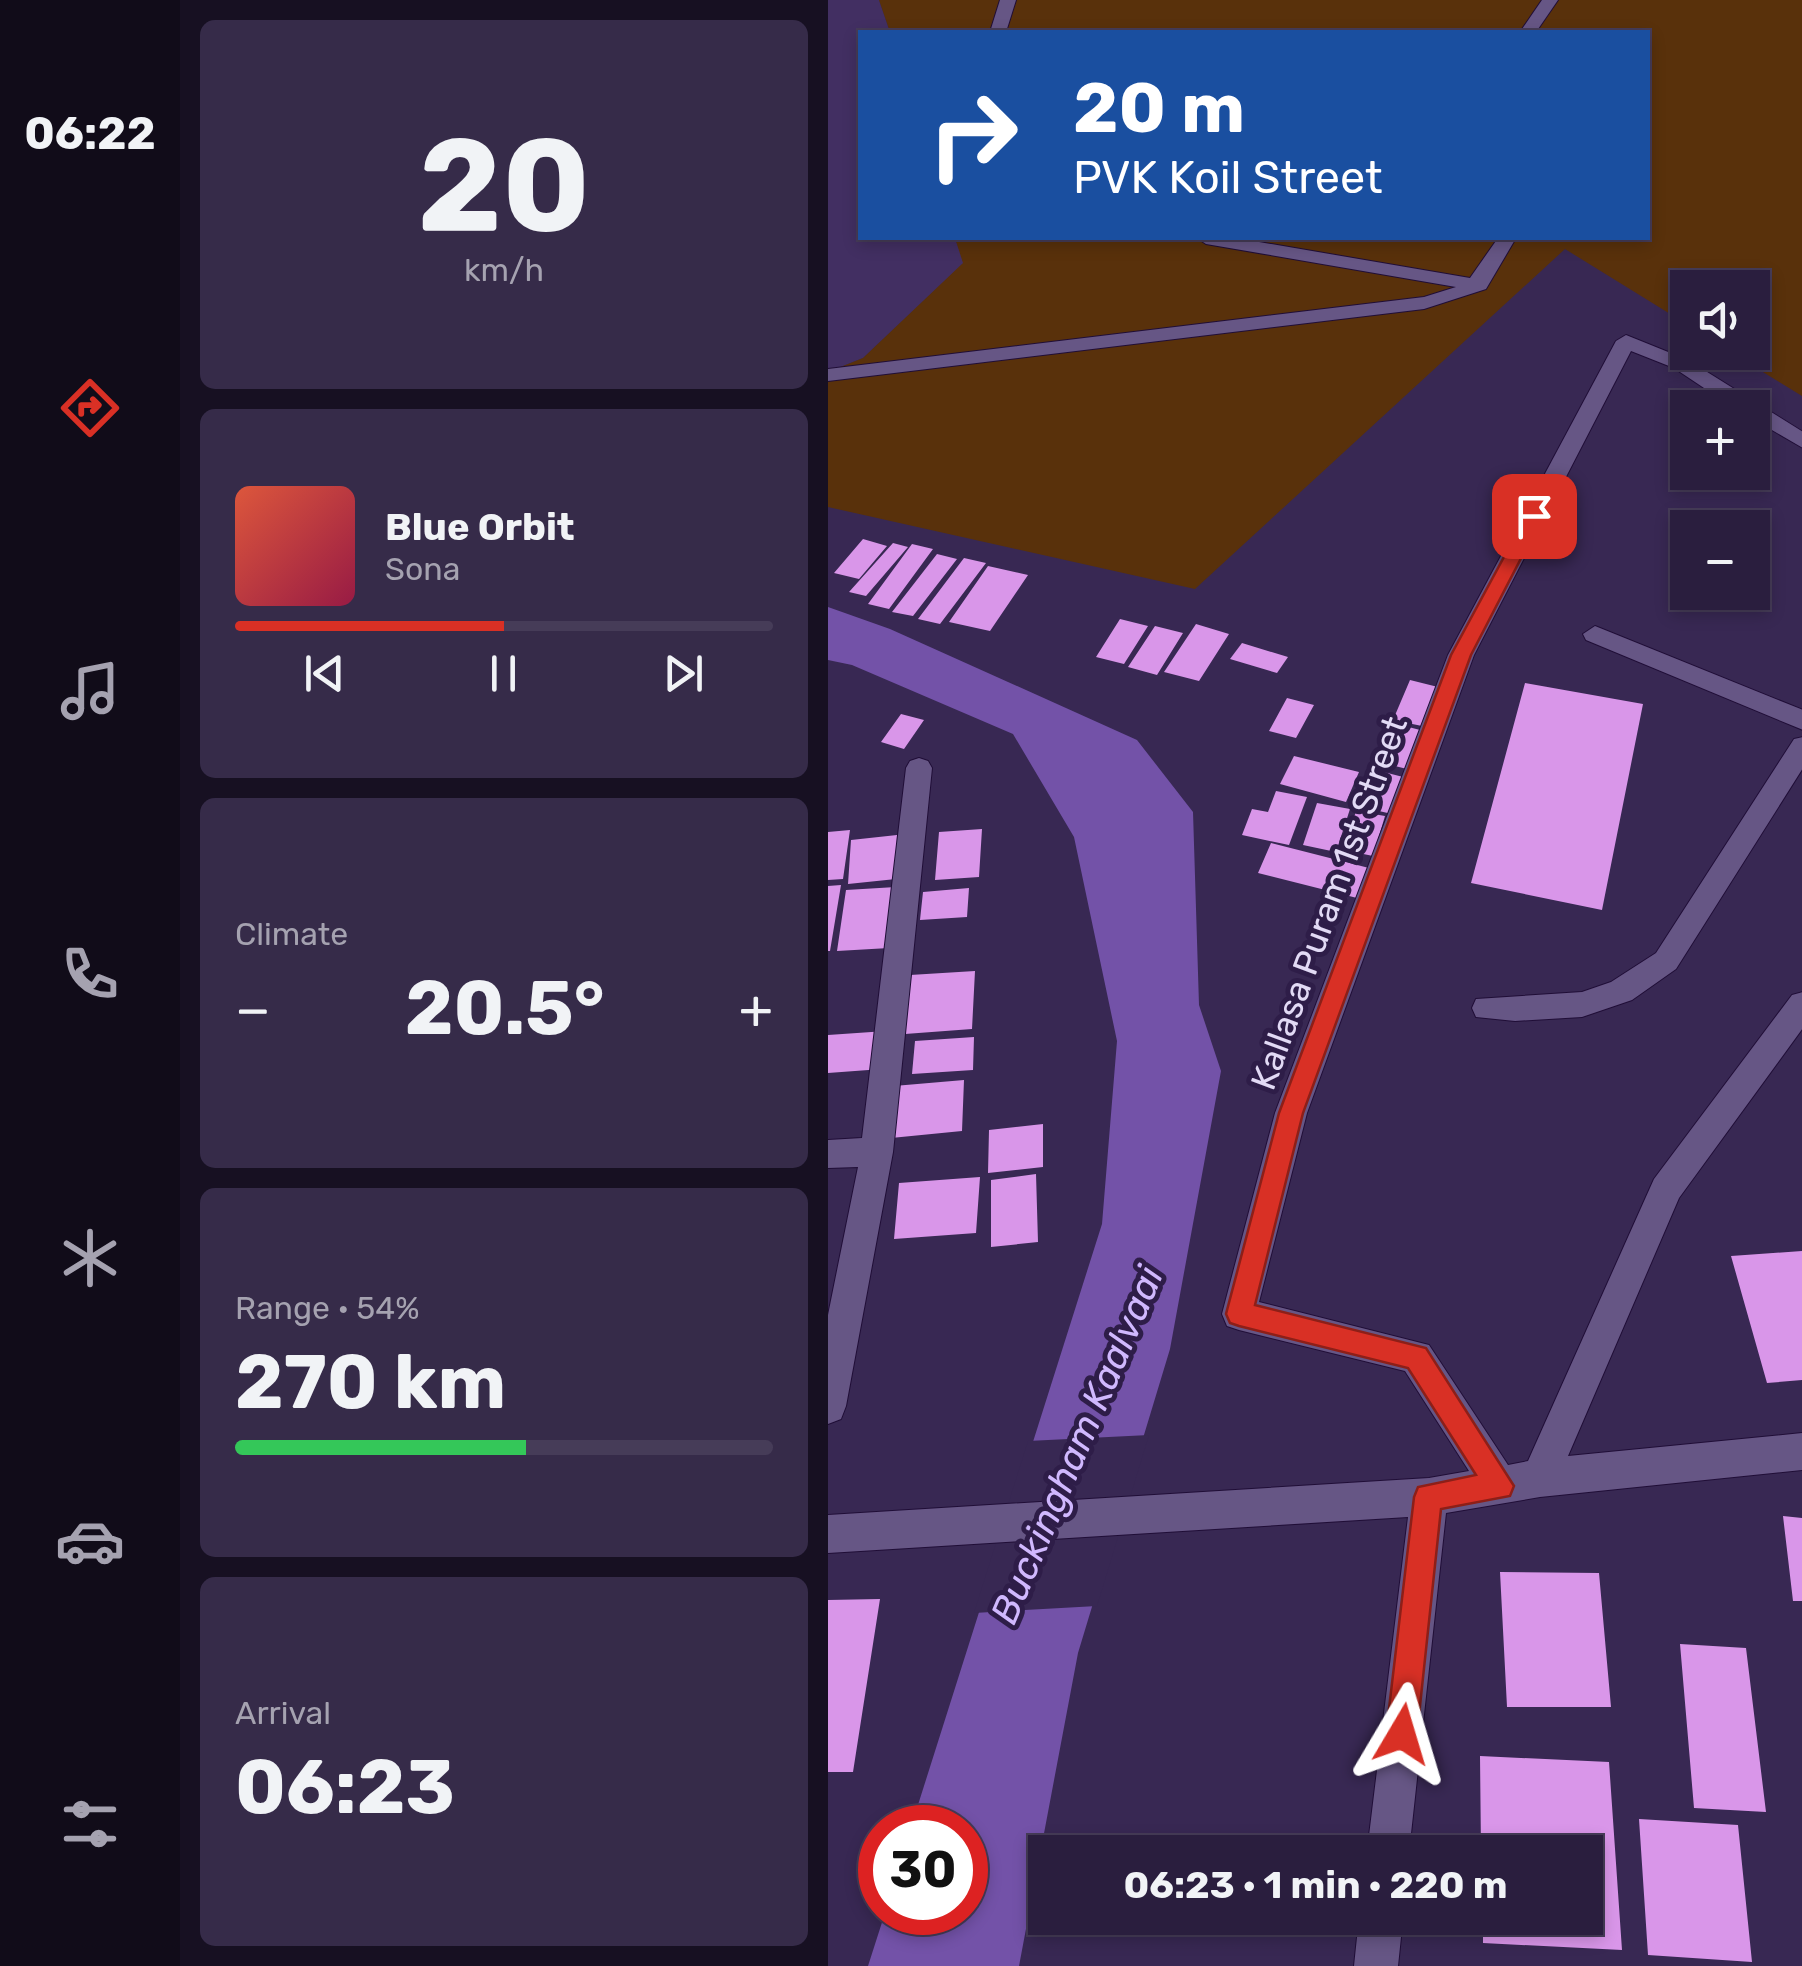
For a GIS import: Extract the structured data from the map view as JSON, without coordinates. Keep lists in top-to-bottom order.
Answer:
{
  "streets": {
    "street": ["Kallasa Puram 1st Street"]
  },
  "water": ["Buckingham Kaalvaai"],
  "page": {
    "tabs": "06:22",
    "tile": [
      ["20", "km/h"],
      "Climate",
      ["Range · 54%", "270 km"],
      ["Arrival", "06:23"]
    ],
    "turn": ["20 m", "PVK Koil Street"],
    "map_buttons": ["+", "−"],
    "song": ["Blue Orbit", "Sona"],
    "heat": ["−", "20.5°", "+"],
    "limit": "30",
    "trip": "06:23 · 1 min · 220 m"
  }
}
